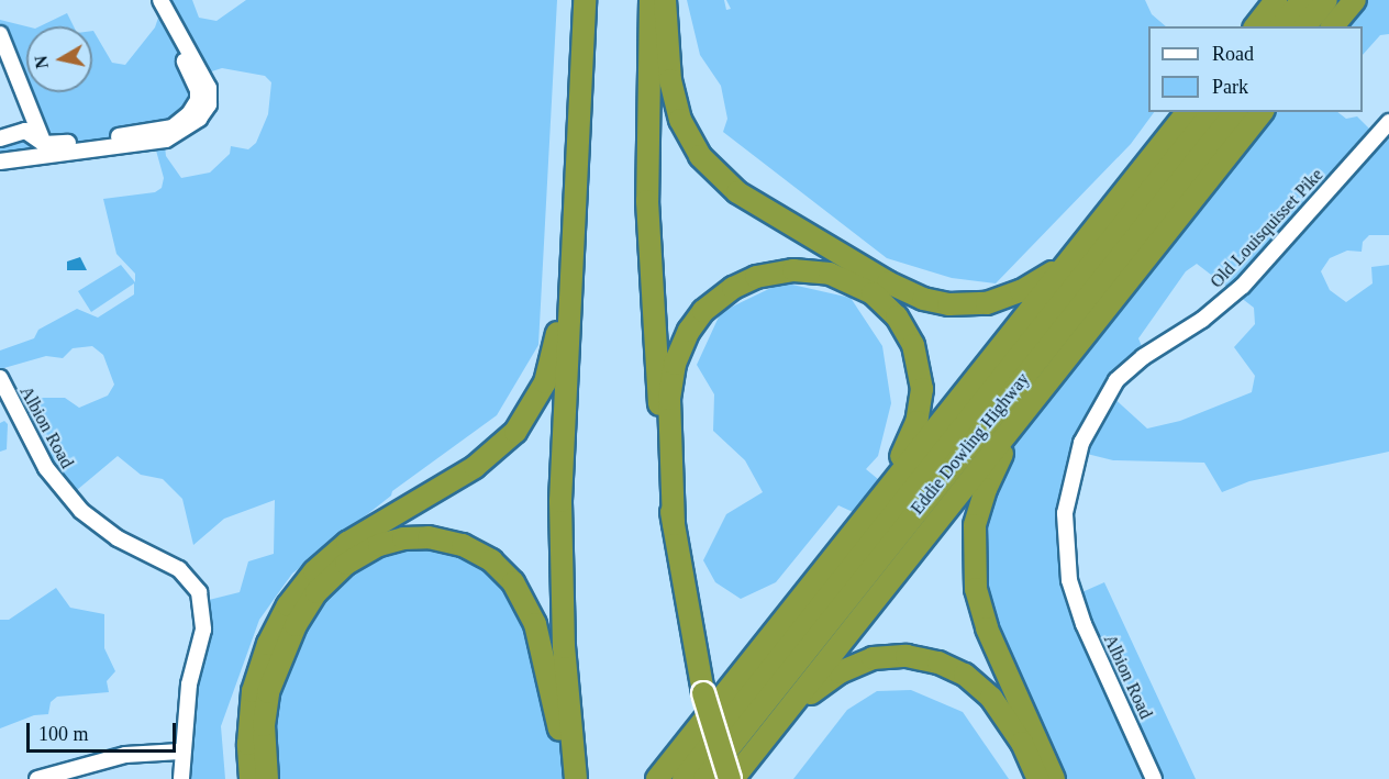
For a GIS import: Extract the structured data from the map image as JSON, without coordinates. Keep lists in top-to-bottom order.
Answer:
{
  "streets": {
    "highway": ["Eddie Dowling Highway"],
    "street": ["Old Louisquisset Pike", "Albion Road"]
  },
  "crossings": [
    ["Old Louisquisset Pike", "Albion Road"]
  ],
  "legend": ["Road", "Park"],
  "scale_bar": "100 m",
  "north": "left"
}
